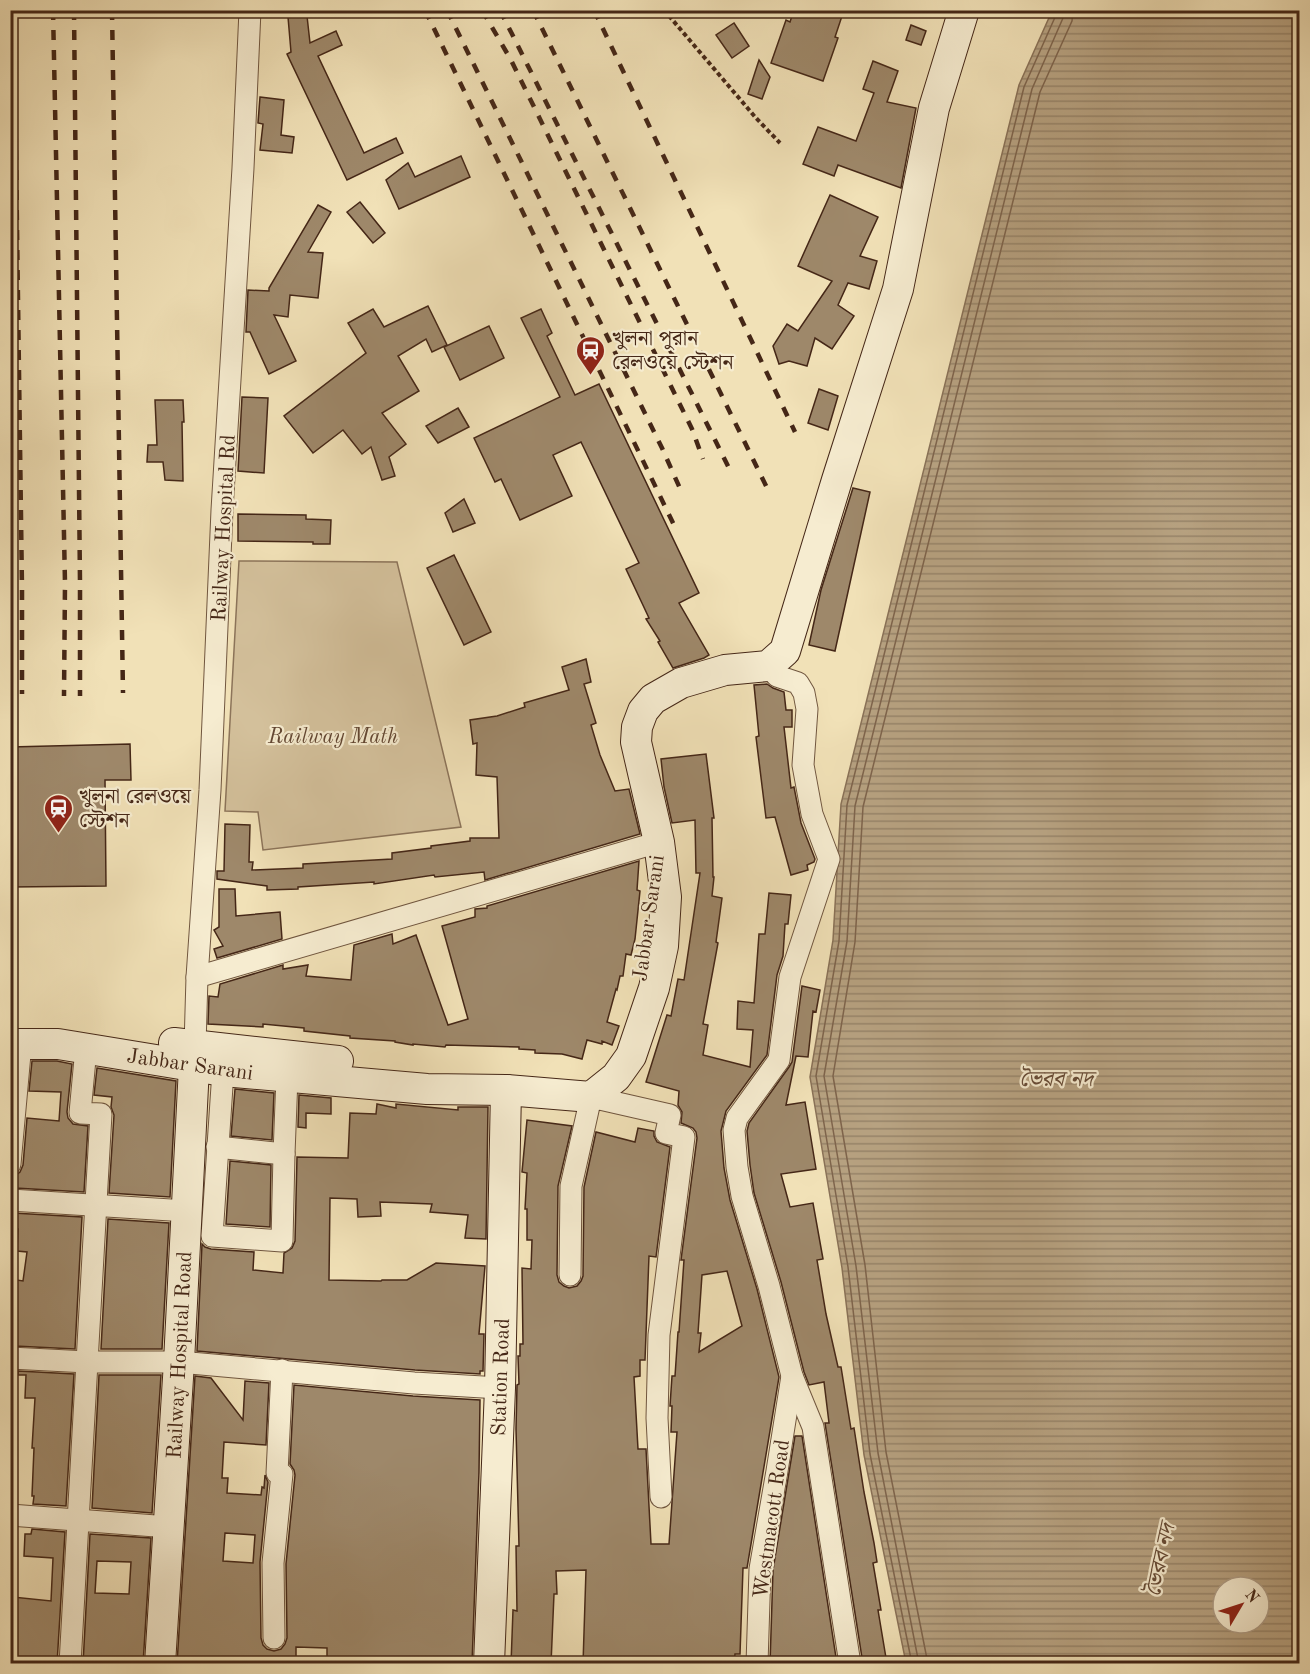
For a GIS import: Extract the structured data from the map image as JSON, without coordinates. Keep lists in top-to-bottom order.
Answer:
{
  "streets": {
    "street": [
      "Railway Hospital Rd",
      "Jabbar Sarani",
      "Railway Hospital Road",
      "Station Road",
      "Westmacott Road"
    ]
  },
  "crossings": [
    ["Railway Hospital Rd", "Jabbar Sarani"],
    ["Railway Hospital Rd", "Railway Hospital Road"],
    ["Jabbar Sarani", "Railway Hospital Road"],
    ["Jabbar Sarani", "Station Road"]
  ],
  "water": ["ভৈরব নদ"],
  "parks": ["Railway Math"],
  "places": {
    "station": ["খুলনা পুরান রেলওয়ে স্টেশন", "খুলনা রেলওয়ে স্টেশন"]
  },
  "north": "top right"
}
